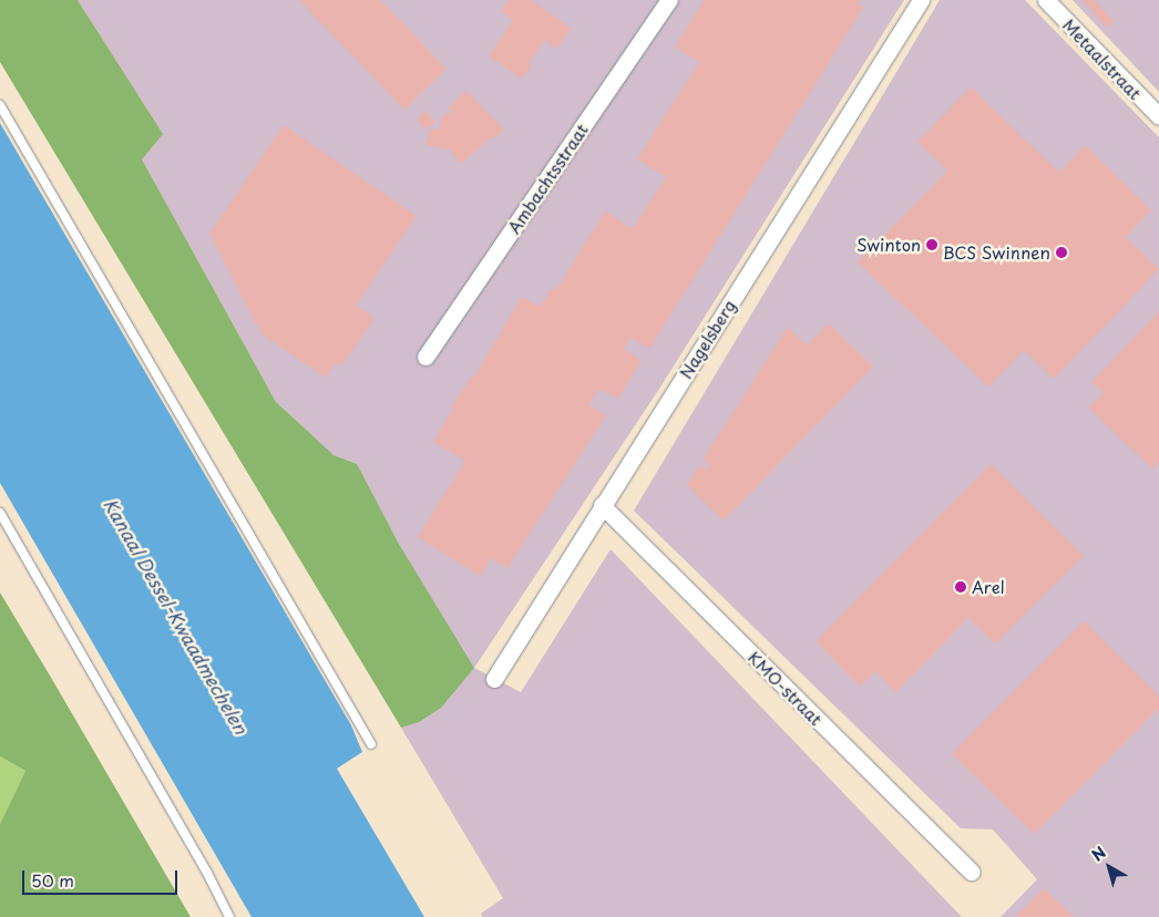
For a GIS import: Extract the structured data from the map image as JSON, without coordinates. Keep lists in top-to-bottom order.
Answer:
{
  "streets": {
    "street": [
      "Metaalstraat",
      "Ambachtsstraat",
      "Nagelsberg",
      "KMO-straat"
    ]
  },
  "crossings": [
    ["Nagelsberg", "KMO-straat"]
  ],
  "water": ["Kanaal Dessel-Kwaadmechelen"],
  "places": ["Swinton", "BCS Swinnen", "Arel"],
  "scale_bar": "50 m",
  "north": "top left"
}
